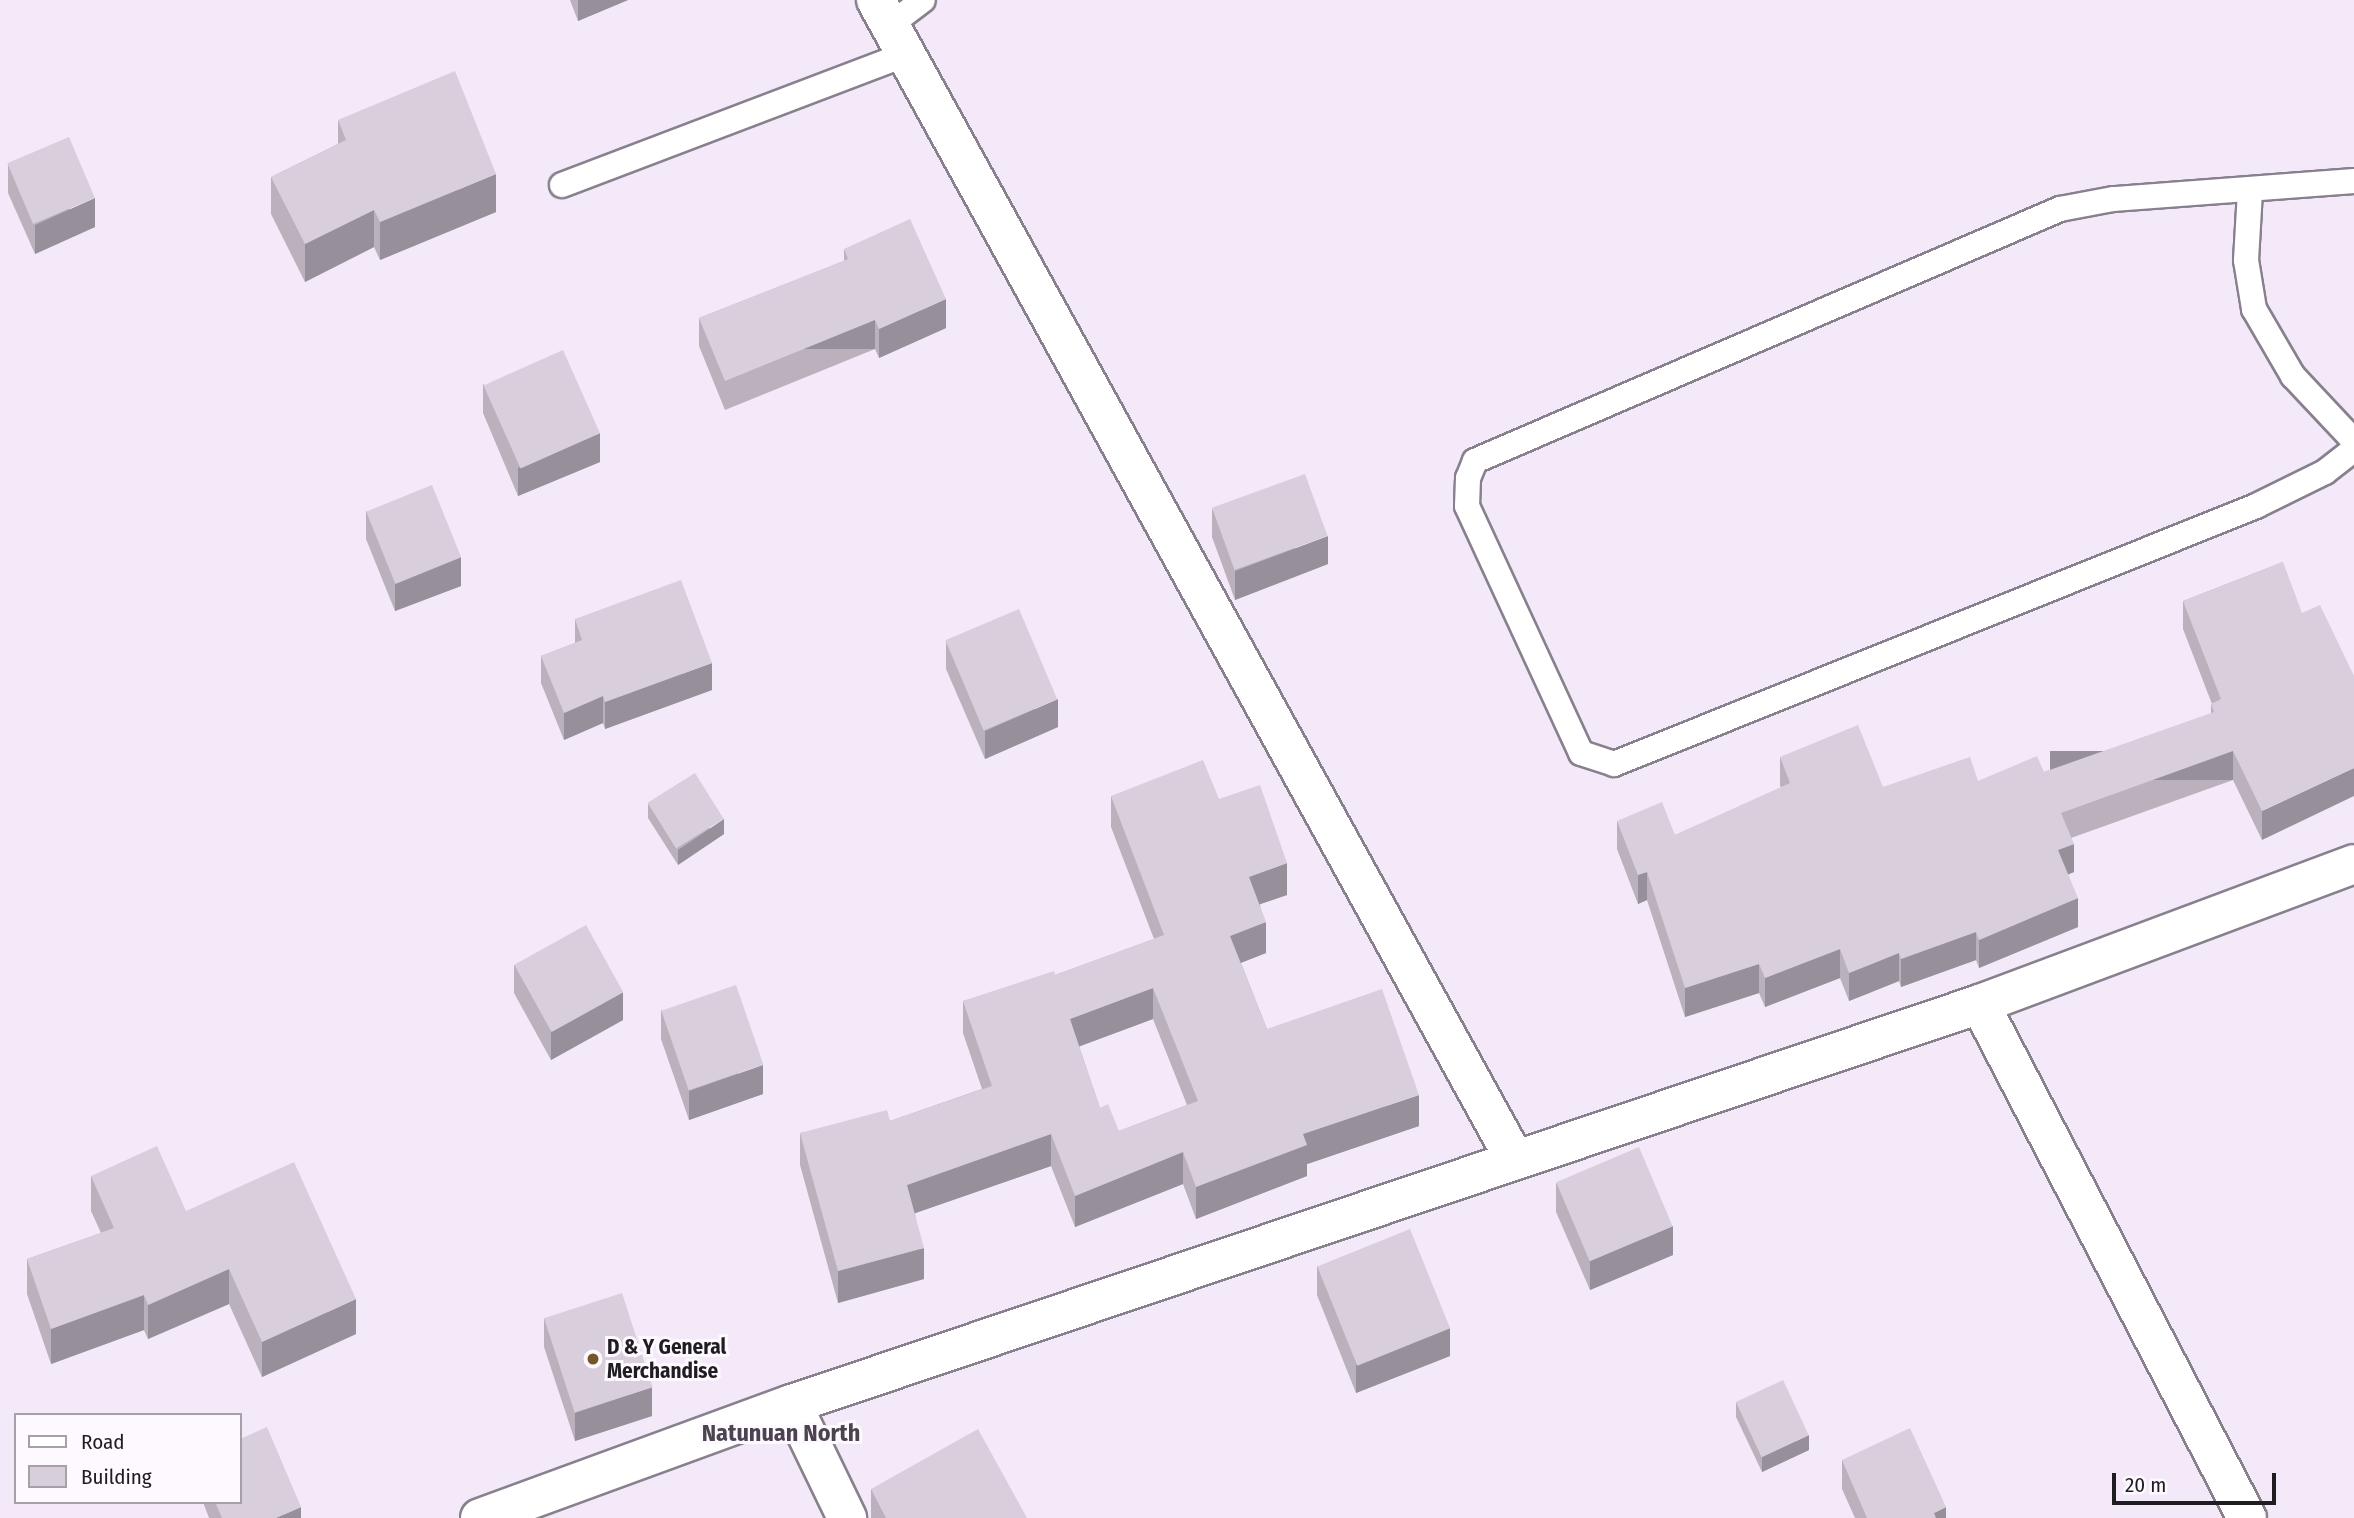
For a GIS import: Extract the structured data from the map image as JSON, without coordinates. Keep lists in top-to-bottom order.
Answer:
{
  "districts": ["Natunuan North"],
  "places": ["D & Y General Merchandise"],
  "legend": ["Road", "Building"],
  "scale_bar": "20 m"
}
